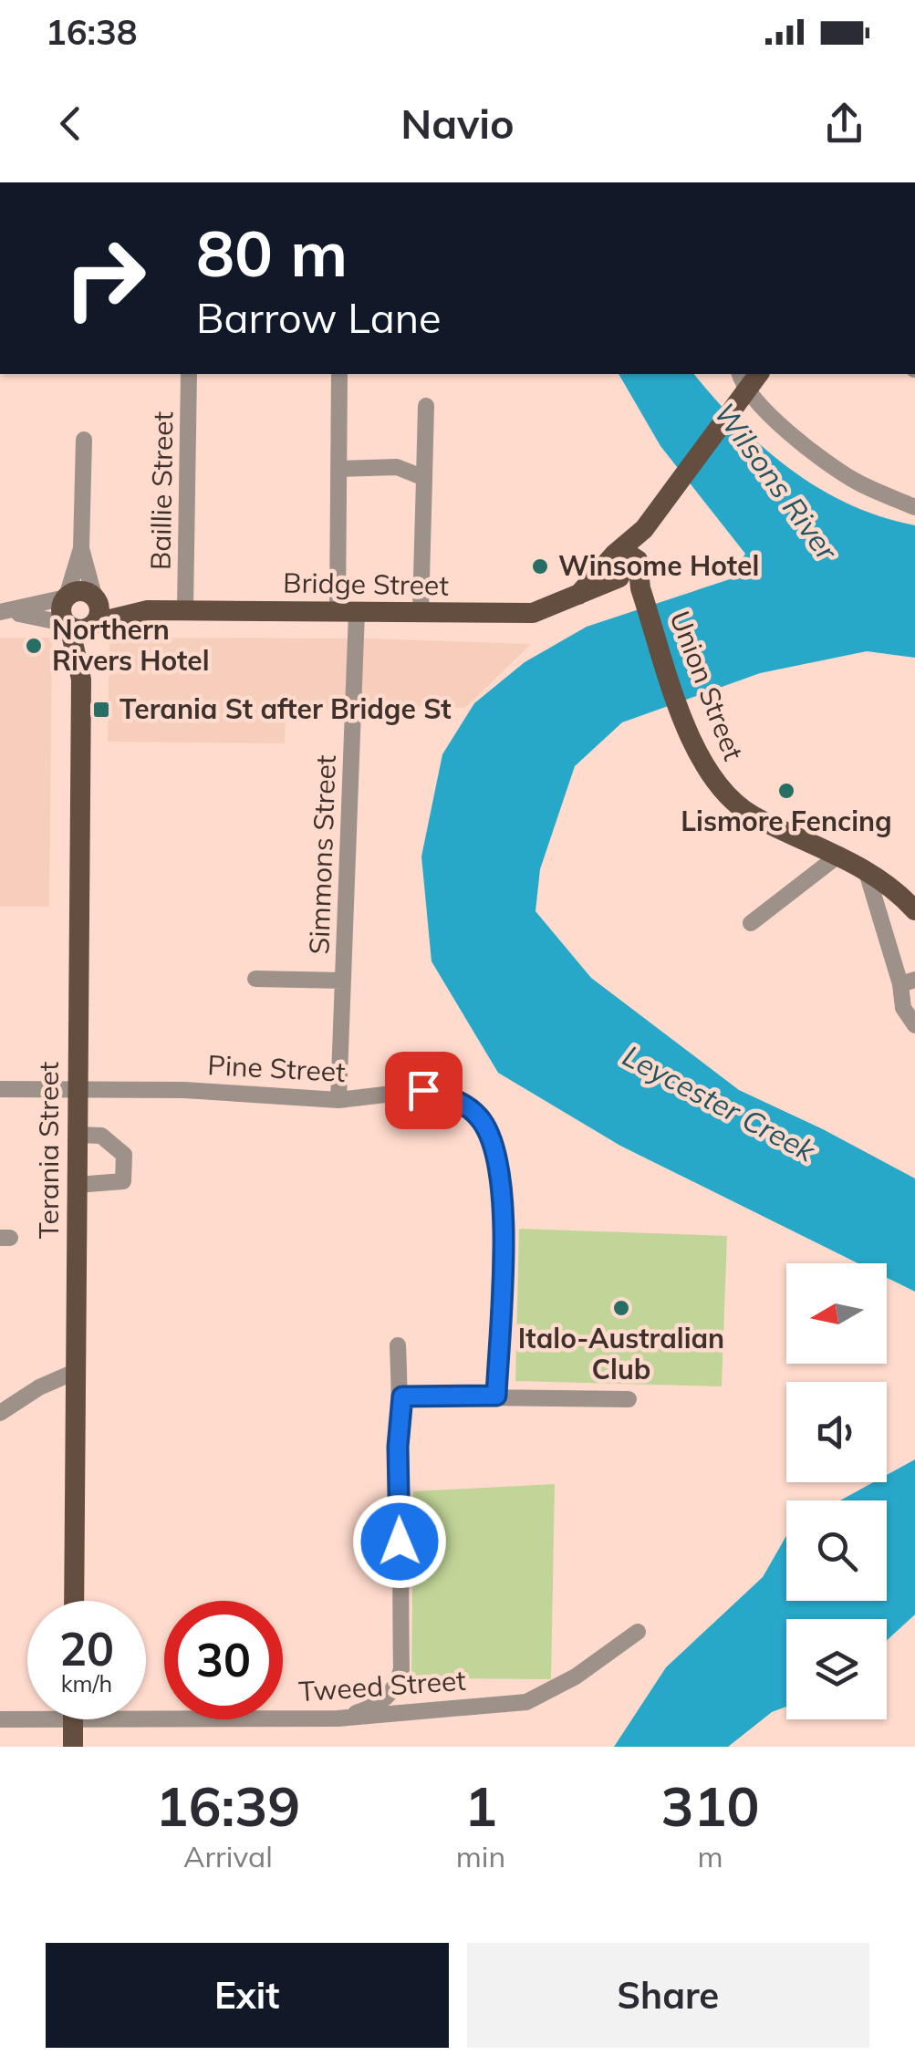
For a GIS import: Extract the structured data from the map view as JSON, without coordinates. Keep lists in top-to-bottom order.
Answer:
{
  "streets": {
    "main road": ["Bridge Street", "Union Street", "Terania Street"],
    "street": [
      "Baillie Street",
      "Simmons Street",
      "Pine Street",
      "Tweed Street"
    ]
  },
  "crossings": [
    ["Baillie Street", "Bridge Street"],
    ["Bridge Street", "Union Street"],
    ["Bridge Street", "Simmons Street"],
    ["Bridge Street", "Terania Street"],
    ["Simmons Street", "Pine Street"],
    ["Pine Street", "Terania Street"]
  ],
  "water": ["Wilsons River", "Leycester Creek"],
  "places": {
    "other": [
      "Winsome Hotel",
      "Northern Rivers Hotel",
      "Lismore Fencing",
      "Italo-Australian Club"
    ],
    "transit": ["Terania St after Bridge St"]
  },
  "north": "left",
  "page": {
    "status": "16:38",
    "header": "Navio",
    "turn": ["80 m", "Barrow Lane"],
    "speed": "20 km/h",
    "limit": "30",
    "eta": [
      "16:39",
      "Arrival",
      "1",
      "min",
      "310",
      "m"
    ],
    "buttons": ["Exit", "Share"]
  }
}
